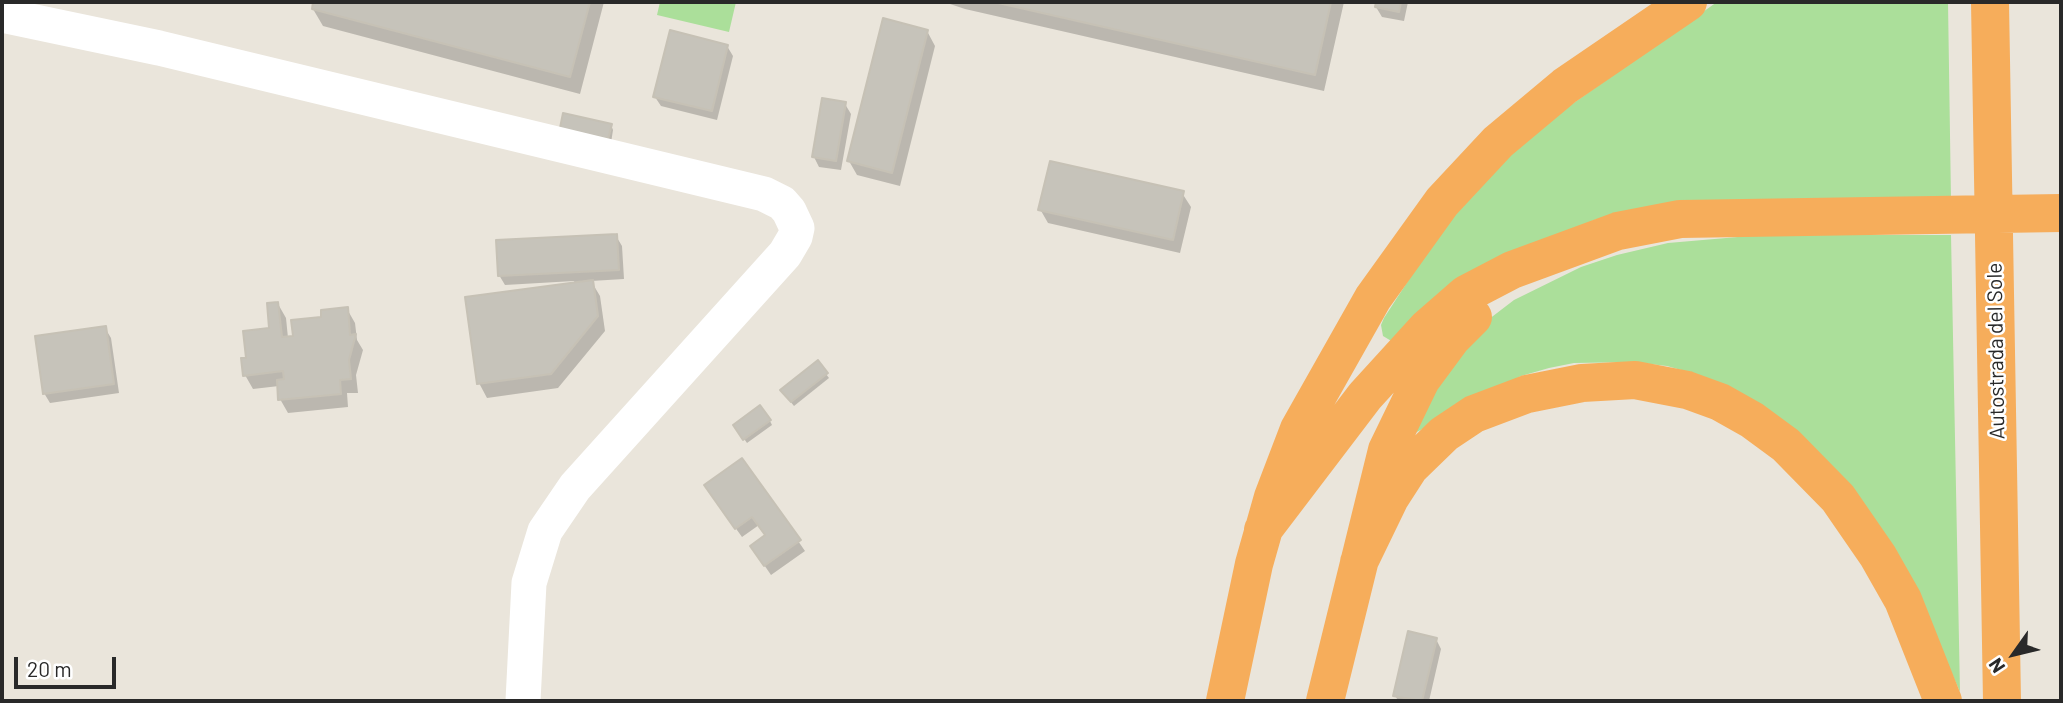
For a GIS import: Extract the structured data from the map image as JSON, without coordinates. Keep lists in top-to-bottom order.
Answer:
{
  "streets": {
    "highway": ["Autostrada del Sole"]
  },
  "scale_bar": "20 m",
  "north": "bottom left"
}
